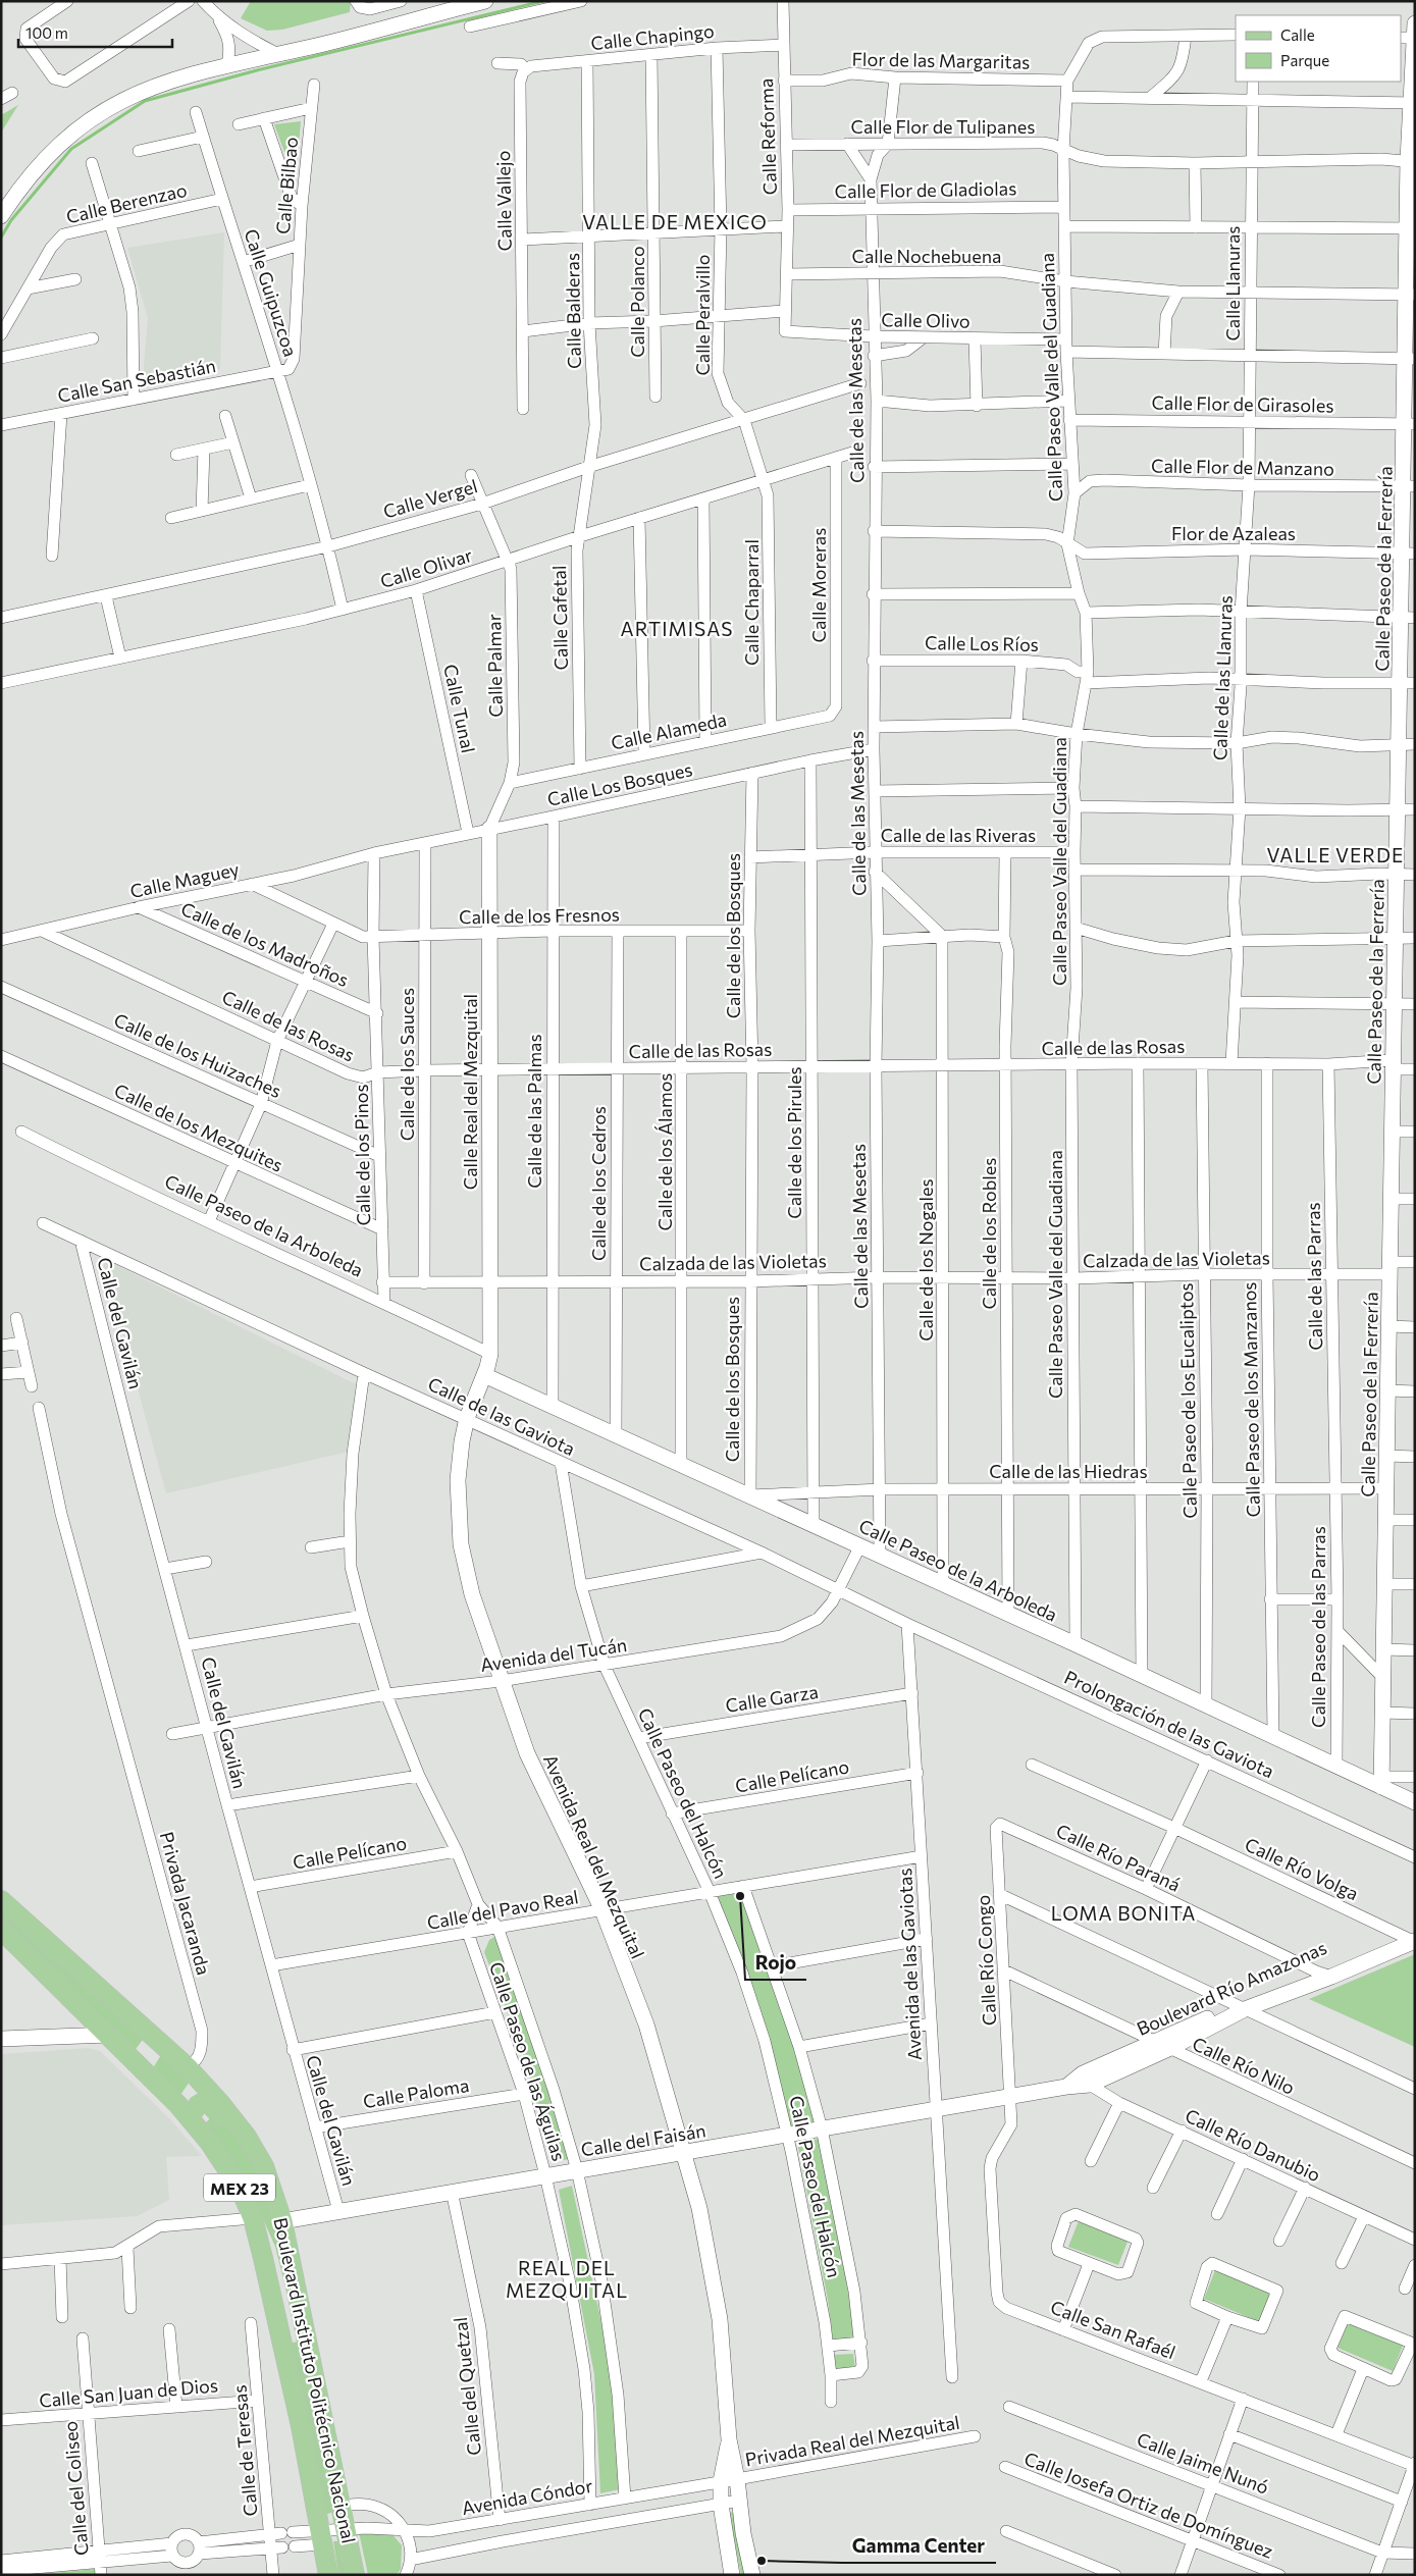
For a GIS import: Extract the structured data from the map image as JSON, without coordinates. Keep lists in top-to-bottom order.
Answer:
{
  "streets": {
    "main road": ["MEX 23", "Boulevard Instituto Politécnico Nacional"],
    "street": [
      "Calle Chapingo",
      "Flor de las Margaritas",
      "Calle Flor de Tulipanes",
      "Calle Reforma",
      "Calle Bilbao",
      "Calle Flor de Gladiolas",
      "Calle Vallejo",
      "Calle Berenzao",
      "Calle Nochebuena",
      "Calle Llanuras",
      "Calle Guipuzcoa",
      "Calle Polanco",
      "Calle Balderas",
      "Calle Peralvillo",
      "Calle Olivo",
      "Calle Paseo Valle del Guadiana",
      "Calle San Sebastián",
      "Calle de las Mesetas",
      "Calle Flor de Girasoles",
      "Calle Flor de Manzano",
      "Calle Vergel",
      "Flor de Azaleas",
      "Calle Olivar",
      "Calle Paseo de la Ferrería",
      "Calle Moreras",
      "Calle Chaparral",
      "Calle Cafetal",
      "Calle Los Ríos",
      "Calle Palmar",
      "Calle de las Llanuras",
      "Calle Tunal",
      "Calle Alameda",
      "Calle Los Bosques",
      "Calle de las Riveras",
      "Calle Maguey",
      "Calle de los Fresnos",
      "Calle de los Bosques",
      "Calle de los Madroños",
      "Calle de las Rosas",
      "Calle de los Huizaches",
      "Calle de los Sauces",
      "Calle Real del Mezquital",
      "Calle de las Palmas",
      "Calle de los Mezquites",
      "Calle de los Pirules",
      "Calle de los Álamos",
      "Calle de los Pinos",
      "Calle de los Cedros",
      "Calle Paseo de la Arboleda",
      "Calle de los Robles",
      "Calzada de las Violetas",
      "Calle de los Nogales",
      "Calle de las Parras",
      "Calle del Gavilán",
      "Calle Paseo de los Manzanos",
      "Calle Paseo de los Eucaliptos",
      "Calle de las Gaviota",
      "Calle de las Hiedras",
      "Calle Paseo de las Parras",
      "Avenida del Tucán",
      "Calle Garza",
      "Prolongación de las Gaviota",
      "Calle Pelícano",
      "Calle Paseo del Halcón",
      "Avenida Real del Mezquital",
      "Calle Río Paraná",
      "Calle Río Volga",
      "Privada Jacaranda",
      "Calle del Pavo Real",
      "Calle Río Congo",
      "Avenida de las Gaviotas",
      "Boulevard Río Amazonas",
      "Calle Paseo de las Águilas",
      "Calle Río Nilo",
      "Calle Paloma",
      "Calle del Faisán",
      "Calle Río Danubio",
      "Calle San Rafaél",
      "Calle del Quetzal",
      "Calle San Juan de Dios",
      "Privada Real del Mezquital",
      "Calle de Teresas",
      "Calle Jaime Nunó",
      "Calle del Coliseo",
      "Avenida Cóndor",
      "Calle Josefa Ortiz de Domínguez"
    ]
  },
  "crossings": [
    ["Calle Chapingo", "Calle Reforma"],
    ["Calle Chapingo", "Calle Vallejo"],
    ["Calle Chapingo", "Calle Polanco"],
    ["Calle Chapingo", "Calle Balderas"],
    ["Calle Chapingo", "Calle Peralvillo"],
    ["Flor de las Margaritas", "Calle Reforma"],
    ["Flor de las Margaritas", "Calle Paseo Valle del Guadiana"],
    ["Flor de las Margaritas", "Calle de las Mesetas"],
    ["Calle Flor de Tulipanes", "Calle Reforma"],
    ["Calle Flor de Tulipanes", "Calle Llanuras"],
    ["Calle Flor de Tulipanes", "Calle Paseo Valle del Guadiana"],
    ["Calle Flor de Tulipanes", "Calle de las Mesetas"],
    ["Calle Flor de Tulipanes", "Calle Paseo de la Ferrería"],
    ["Calle Reforma", "Calle Flor de Gladiolas"],
    ["Calle Reforma", "Calle Nochebuena"],
    ["Calle Reforma", "Calle Olivo"],
    ["Calle Bilbao", "Calle Guipuzcoa"],
    ["Calle Bilbao", "Calle San Sebastián"],
    ["Calle Flor de Gladiolas", "Calle Paseo Valle del Guadiana"],
    ["Calle Flor de Gladiolas", "Calle de las Mesetas"],
    ["Calle Berenzao", "Calle Guipuzcoa"],
    ["Calle Nochebuena", "Calle Llanuras"],
    ["Calle Nochebuena", "Calle Paseo Valle del Guadiana"],
    ["Calle Nochebuena", "Calle de las Mesetas"],
    ["Calle Nochebuena", "Calle Paseo de la Ferrería"],
    ["Calle Llanuras", "Calle Olivo"],
    ["Calle Llanuras", "Calle Flor de Girasoles"],
    ["Calle Llanuras", "Calle Flor de Manzano"],
    ["Calle Llanuras", "Calle de las Llanuras"],
    ["Calle Guipuzcoa", "Calle San Sebastián"],
    ["Calle Guipuzcoa", "Calle Vergel"],
    ["Calle Guipuzcoa", "Calle Olivar"],
    ["Calle Balderas", "Calle Vergel"],
    ["Calle Balderas", "Calle Cafetal"],
    ["Calle Peralvillo", "Calle Vergel"],
    ["Calle Peralvillo", "Calle Olivar"],
    ["Calle Peralvillo", "Calle Chaparral"],
    ["Calle Olivo", "Calle Paseo Valle del Guadiana"],
    ["Calle Olivo", "Calle de las Mesetas"],
    ["Calle Olivo", "Calle Paseo de la Ferrería"],
    ["Calle Paseo Valle del Guadiana", "Calle Flor de Girasoles"],
    ["Calle Paseo Valle del Guadiana", "Calle Flor de Manzano"],
    ["Calle Paseo Valle del Guadiana", "Flor de Azaleas"],
    ["Calle Paseo Valle del Guadiana", "Calle Los Ríos"],
    ["Calle Paseo Valle del Guadiana", "Calle de las Riveras"],
    ["Calle Paseo Valle del Guadiana", "Calle de las Rosas"],
    ["Calle Paseo Valle del Guadiana", "Calle Paseo de la Arboleda"],
    ["Calle Paseo Valle del Guadiana", "Calzada de las Violetas"],
    ["Calle Paseo Valle del Guadiana", "Calle de las Hiedras"],
    ["Calle de las Mesetas", "Flor de Azaleas"],
    ["Calle de las Mesetas", "Calle Los Ríos"],
    ["Calle de las Mesetas", "Calle Los Bosques"],
    ["Calle de las Mesetas", "Calle de las Riveras"],
    ["Calle de las Mesetas", "Calle de las Rosas"],
    ["Calle de las Mesetas", "Calle Paseo de la Arboleda"],
    ["Calle de las Mesetas", "Calzada de las Violetas"],
    ["Calle de las Mesetas", "Calle de las Hiedras"],
    ["Calle Flor de Girasoles", "Calle Paseo de la Ferrería"],
    ["Calle Flor de Manzano", "Calle Paseo de la Ferrería"],
    ["Calle Flor de Manzano", "Calle de las Llanuras"],
    ["Calle Vergel", "Calle Cafetal"],
    ["Calle Vergel", "Calle Palmar"],
    ["Flor de Azaleas", "Calle Paseo de la Ferrería"],
    ["Flor de Azaleas", "Calle de las Llanuras"],
    ["Calle Olivar", "Calle Moreras"],
    ["Calle Olivar", "Calle Chaparral"],
    ["Calle Olivar", "Calle Cafetal"],
    ["Calle Olivar", "Calle Palmar"],
    ["Calle Olivar", "Calle Tunal"],
    ["Calle Paseo de la Ferrería", "Calle Los Ríos"],
    ["Calle Paseo de la Ferrería", "Calle de las Rosas"],
    ["Calle Paseo de la Ferrería", "Calle Paseo de la Arboleda"],
    ["Calle Paseo de la Ferrería", "Calzada de las Violetas"],
    ["Calle Paseo de la Ferrería", "Calle de las Hiedras"],
    ["Calle Moreras", "Calle Alameda"],
    ["Calle Chaparral", "Calle Alameda"],
    ["Calle Cafetal", "Calle Alameda"],
    ["Calle Los Ríos", "Calle de las Llanuras"],
    ["Calle Palmar", "Calle Alameda"],
    ["Calle Palmar", "Calle Los Bosques"],
    ["Calle Palmar", "Calle Real del Mezquital"],
    ["Calle de las Llanuras", "Calle de las Rosas"],
    ["Calle Tunal", "Calle Los Bosques"],
    ["Calle Los Bosques", "Calle Maguey"],
    ["Calle Los Bosques", "Calle de los Bosques"],
    ["Calle Los Bosques", "Calle de los Sauces"],
    ["Calle Los Bosques", "Calle Real del Mezquital"],
    ["Calle Los Bosques", "Calle de las Palmas"],
    ["Calle Los Bosques", "Calle de los Pirules"],
    ["Calle Los Bosques", "Calle de los Pinos"],
    ["Calle de las Riveras", "Calle de los Bosques"],
    ["Calle de las Riveras", "Calle de los Pirules"],
    ["Calle de las Riveras", "Calle de los Robles"],
    ["Calle Maguey", "Calle de los Fresnos"],
    ["Calle Maguey", "Calle de los Madroños"],
    ["Calle Maguey", "Calle de las Rosas"],
    ["Calle Maguey", "Calle de los Pinos"],
    ["Calle de los Fresnos", "Calle de los Bosques"],
    ["Calle de los Fresnos", "Calle de los Sauces"],
    ["Calle de los Fresnos", "Calle Real del Mezquital"],
    ["Calle de los Fresnos", "Calle de las Palmas"],
    ["Calle de los Fresnos", "Calle de los Álamos"],
    ["Calle de los Fresnos", "Calle de los Pinos"],
    ["Calle de los Fresnos", "Calle de los Cedros"],
    ["Calle de los Bosques", "Calle de las Rosas"],
    ["Calle de los Bosques", "Calle Paseo de la Arboleda"],
    ["Calle de los Bosques", "Calzada de las Violetas"],
    ["Calle de los Bosques", "Calle de las Hiedras"],
    ["Calle de los Madroños", "Calle de los Pinos"],
    ["Calle de las Rosas", "Calle de los Sauces"],
    ["Calle de las Rosas", "Calle Real del Mezquital"],
    ["Calle de las Rosas", "Calle de las Palmas"],
    ["Calle de las Rosas", "Calle de los Pirules"],
    ["Calle de las Rosas", "Calle de los Álamos"],
    ["Calle de las Rosas", "Calle de los Pinos"],
    ["Calle de las Rosas", "Calle de los Cedros"],
    ["Calle de las Rosas", "Calle de los Robles"],
    ["Calle de las Rosas", "Calle de los Nogales"],
    ["Calle de las Rosas", "Calle de las Parras"],
    ["Calle de las Rosas", "Calle Paseo de los Manzanos"],
    ["Calle de las Rosas", "Calle Paseo de los Eucaliptos"],
    ["Calle de los Huizaches", "Calle de los Pinos"],
    ["Calle de los Sauces", "Calzada de las Violetas"],
    ["Calle Real del Mezquital", "Calle Paseo de la Arboleda"],
    ["Calle Real del Mezquital", "Calzada de las Violetas"],
    ["Calle Real del Mezquital", "Avenida Real del Mezquital"],
    ["Calle de las Palmas", "Calle Paseo de la Arboleda"],
    ["Calle de las Palmas", "Calzada de las Violetas"],
    ["Calle de los Mezquites", "Calle de los Pinos"],
    ["Calle de los Pirules", "Calle Paseo de la Arboleda"],
    ["Calle de los Pirules", "Calzada de las Violetas"],
    ["Calle de los Pirules", "Calle de las Hiedras"],
    ["Calle de los Álamos", "Calle Paseo de la Arboleda"],
    ["Calle de los Álamos", "Calzada de las Violetas"],
    ["Calle de los Pinos", "Calle Paseo de la Arboleda"],
    ["Calle de los Pinos", "Calzada de las Violetas"],
    ["Calle de los Cedros", "Calle Paseo de la Arboleda"],
    ["Calle de los Cedros", "Calzada de las Violetas"],
    ["Calle Paseo de la Arboleda", "Calle de los Robles"],
    ["Calle Paseo de la Arboleda", "Calle de los Nogales"],
    ["Calle Paseo de la Arboleda", "Calle Paseo de los Manzanos"],
    ["Calle Paseo de la Arboleda", "Calle Paseo de los Eucaliptos"],
    ["Calle Paseo de la Arboleda", "Calle de las Hiedras"],
    ["Calle Paseo de la Arboleda", "Calle Paseo de las Parras"],
    ["Calle Paseo de la Arboleda", "Avenida del Tucán"],
    ["Calle Paseo de la Arboleda", "Avenida Real del Mezquital"],
    ["Calle de los Robles", "Calzada de las Violetas"],
    ["Calle de los Robles", "Calle de las Hiedras"],
    ["Calzada de las Violetas", "Calle de los Nogales"],
    ["Calzada de las Violetas", "Calle de las Parras"],
    ["Calzada de las Violetas", "Calle Paseo de los Manzanos"],
    ["Calzada de las Violetas", "Calle Paseo de los Eucaliptos"],
    ["Calle de los Nogales", "Calle de las Hiedras"],
    ["Calle de las Parras", "Calle de las Hiedras"],
    ["Calle de las Parras", "Calle Paseo de las Parras"],
    ["Calle del Gavilán", "Calle de las Gaviota"],
    ["Calle del Gavilán", "Avenida del Tucán"],
    ["Calle del Gavilán", "Calle Pelícano"],
    ["Calle del Gavilán", "Calle del Pavo Real"],
    ["Calle del Gavilán", "Calle Paloma"],
    ["Calle del Gavilán", "Calle del Faisán"],
    ["Calle Paseo de los Manzanos", "Calle de las Hiedras"],
    ["Calle Paseo de los Eucaliptos", "Calle de las Hiedras"],
    ["Calle de las Gaviota", "Avenida del Tucán"],
    ["Calle de las Gaviota", "Prolongación de las Gaviota"],
    ["Calle de las Gaviota", "Calle Paseo del Halcón"],
    ["Calle de las Gaviota", "Avenida Real del Mezquital"],
    ["Calle de las Gaviota", "Avenida de las Gaviotas"],
    ["Calle de las Gaviota", "Calle Paseo de las Águilas"],
    ["Calle de las Hiedras", "Calle Paseo de las Parras"],
    ["Avenida del Tucán", "Calle Paseo del Halcón"],
    ["Avenida del Tucán", "Avenida Real del Mezquital"],
    ["Avenida del Tucán", "Calle Paseo de las Águilas"],
    ["Calle Garza", "Calle Paseo del Halcón"],
    ["Calle Garza", "Avenida de las Gaviotas"],
    ["Prolongación de las Gaviota", "Avenida de las Gaviotas"],
    ["Calle Pelícano", "Calle Paseo del Halcón"],
    ["Calle Pelícano", "Avenida de las Gaviotas"],
    ["Calle Pelícano", "Calle Paseo de las Águilas"],
    ["Calle Paseo del Halcón", "Calle del Pavo Real"],
    ["Calle Paseo del Halcón", "Calle del Faisán"],
    ["Avenida Real del Mezquital", "Calle del Pavo Real"],
    ["Avenida Real del Mezquital", "Calle del Faisán"],
    ["Avenida Real del Mezquital", "Privada Real del Mezquital"],
    ["Avenida Real del Mezquital", "Avenida Cóndor"],
    ["Calle Río Paraná", "Calle Río Congo"],
    ["Calle Río Paraná", "Boulevard Río Amazonas"],
    ["Calle Río Volga", "Boulevard Río Amazonas"],
    ["Privada Jacaranda", "Boulevard Instituto Politécnico Nacional"],
    ["Calle del Pavo Real", "Avenida de las Gaviotas"],
    ["Calle del Pavo Real", "Calle Paseo de las Águilas"],
    ["Calle Río Congo", "Boulevard Río Amazonas"],
    ["Calle Río Congo", "Calle Río Nilo"],
    ["Calle Río Congo", "Calle del Faisán"],
    ["Calle Río Congo", "Calle San Rafaél"],
    ["Avenida de las Gaviotas", "Calle del Faisán"],
    ["Boulevard Río Amazonas", "Calle Río Nilo"],
    ["Boulevard Río Amazonas", "Calle del Faisán"],
    ["Boulevard Río Amazonas", "Calle Río Danubio"],
    ["Boulevard Río Amazonas", "Calle San Rafaél"],
    ["Calle Paseo de las Águilas", "Calle Paloma"],
    ["Calle Paseo de las Águilas", "Calle del Faisán"],
    ["Calle Paseo de las Águilas", "Avenida Cóndor"],
    ["Calle del Faisán", "Calle San Rafaél"],
    ["Calle del Faisán", "Boulevard Instituto Politécnico Nacional"],
    ["Calle del Faisán", "Calle del Quetzal"],
    ["Boulevard Instituto Politécnico Nacional", "Avenida Cóndor"],
    ["Calle del Quetzal", "Avenida Cóndor"],
    ["Calle San Juan de Dios", "Calle de Teresas"],
    ["Calle San Juan de Dios", "Calle del Coliseo"],
    ["Privada Real del Mezquital", "Avenida Cóndor"]
  ],
  "districts": [
    "VALLE DE MEXICO",
    "ARTIMISAS",
    "VALLE VERDE",
    "LOMA BONITA",
    "REAL DEL MEZQUITAL"
  ],
  "places": ["Rojo", "Gamma Center"],
  "legend": ["Calle", "Parque"],
  "scale_bar": "100 m"
}
